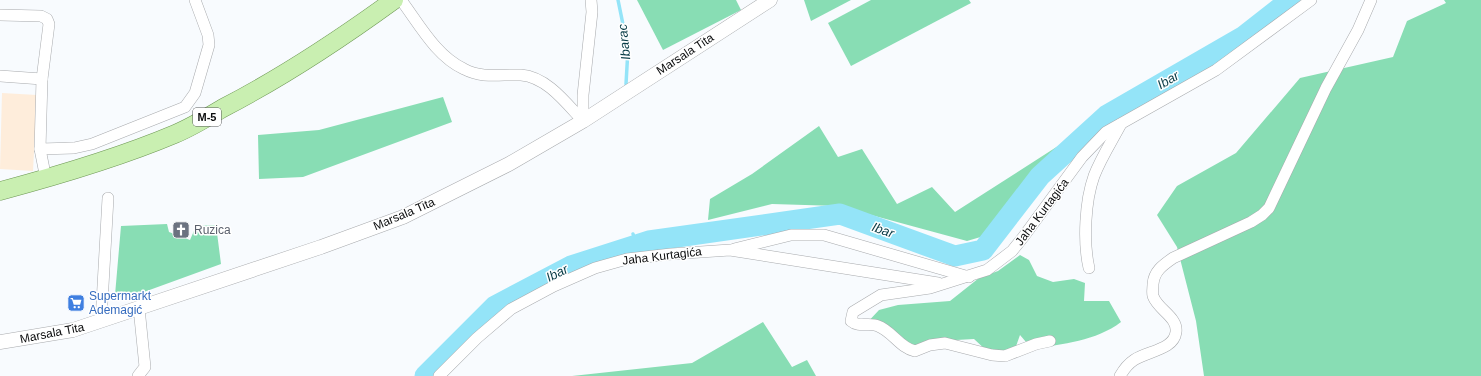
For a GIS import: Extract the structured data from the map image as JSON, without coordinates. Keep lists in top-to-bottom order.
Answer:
{
  "streets": {
    "main road": ["M-5"],
    "street": ["Marsala Tita", "Jaha Kurtagića"]
  },
  "water": ["Ibarac", "Ibar"],
  "places": {
    "church": ["Ruzica"],
    "supermarket": ["Supermarkt Ademagić"]
  }
}
